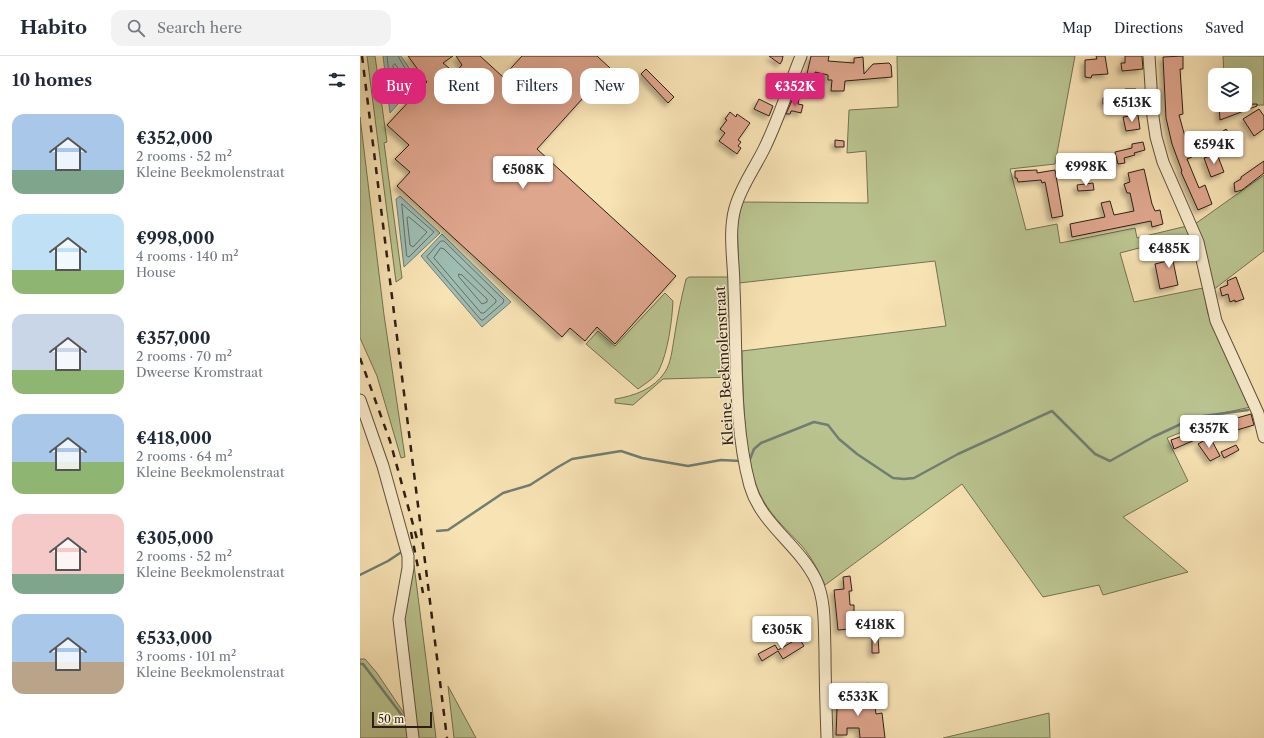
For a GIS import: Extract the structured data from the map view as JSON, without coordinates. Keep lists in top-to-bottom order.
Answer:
{
  "streets": {
    "street": ["Kleine Beekmolenstraat"]
  },
  "scale_bar": "50 m",
  "page": {
    "header": "Habito",
    "search": "Search here",
    "nav": ["Map", "Directions", "Saved"],
    "heading": "10 homes",
    "chip": [
      "Buy",
      "Rent",
      "Filters",
      "New"
    ],
    "price": [
      "€352K",
      "€513K",
      "€594K",
      "€998K",
      "€508K",
      "€485K",
      "€357K",
      "€418K",
      "€305K",
      "€533K"
    ],
    "list": [
      {
        "name": "€352,000",
        "note": "2 rooms · 52 m² · Kleine Beekmolenstraat"
      },
      {
        "name": "€998,000",
        "note": "4 rooms · 140 m² · House"
      },
      {
        "name": "€357,000",
        "note": "2 rooms · 70 m² · Dweerse Kromstraat"
      },
      {
        "name": "€418,000",
        "note": "2 rooms · 64 m² · Kleine Beekmolenstraat"
      },
      {
        "name": "€305,000",
        "note": "2 rooms · 52 m² · Kleine Beekmolenstraat"
      },
      {
        "name": "€533,000",
        "note": "3 rooms · 101 m² · Kleine Beekmolenstraat"
      }
    ],
    "scale": "50 m"
  }
}
